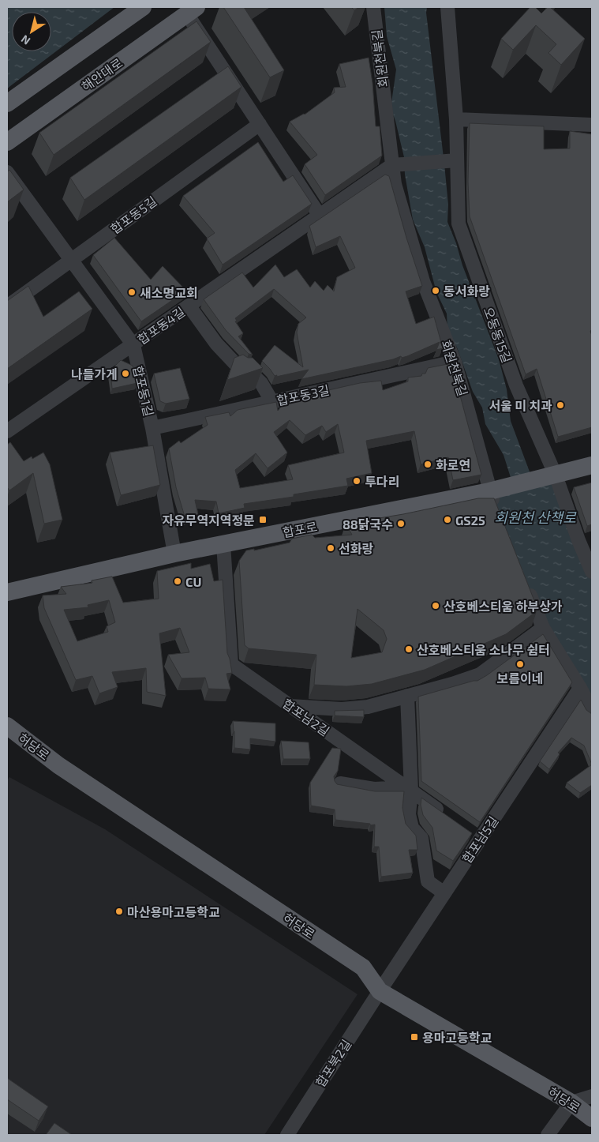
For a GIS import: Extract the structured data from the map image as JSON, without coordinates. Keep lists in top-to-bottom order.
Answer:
{
  "streets": {
    "main road": ["해안대로", "합포로", "허당로"],
    "street": [
      "회원천북길",
      "합포동5길",
      "합포동4길",
      "오동동15길",
      "합포동1길",
      "합포동3길",
      "합포남2길",
      "합포남5길",
      "합포북2길"
    ]
  },
  "crossings": [
    ["회원천북길", "합포동4길"],
    ["회원천북길", "합포동3길"],
    ["회원천북길", "합포로"],
    ["합포동5길", "합포동1길"],
    ["합포동4길", "합포동1길"],
    ["오동동15길", "합포로"],
    ["합포동1길", "합포동3길"],
    ["합포동1길", "합포로"],
    ["합포로", "합포남2길"],
    ["허당로", "합포남5길"],
    ["허당로", "합포북2길"],
    ["합포남5길", "합포북2길"]
  ],
  "water": ["회원천 산책로"],
  "places": {
    "other": [
      "동서화랑",
      "새소명교회",
      "나들가게",
      "서울 미 치과",
      "화로연",
      "투다리",
      "GS25",
      "88닭국수",
      "선화랑",
      "CU",
      "산호베스티움 하부상가",
      "산호베스티움 소나무 쉼터",
      "보름이네",
      "마산용마고등학교"
    ],
    "transit": ["자유무역지역정문", "용마고등학교"]
  },
  "north": "bottom left"
}
